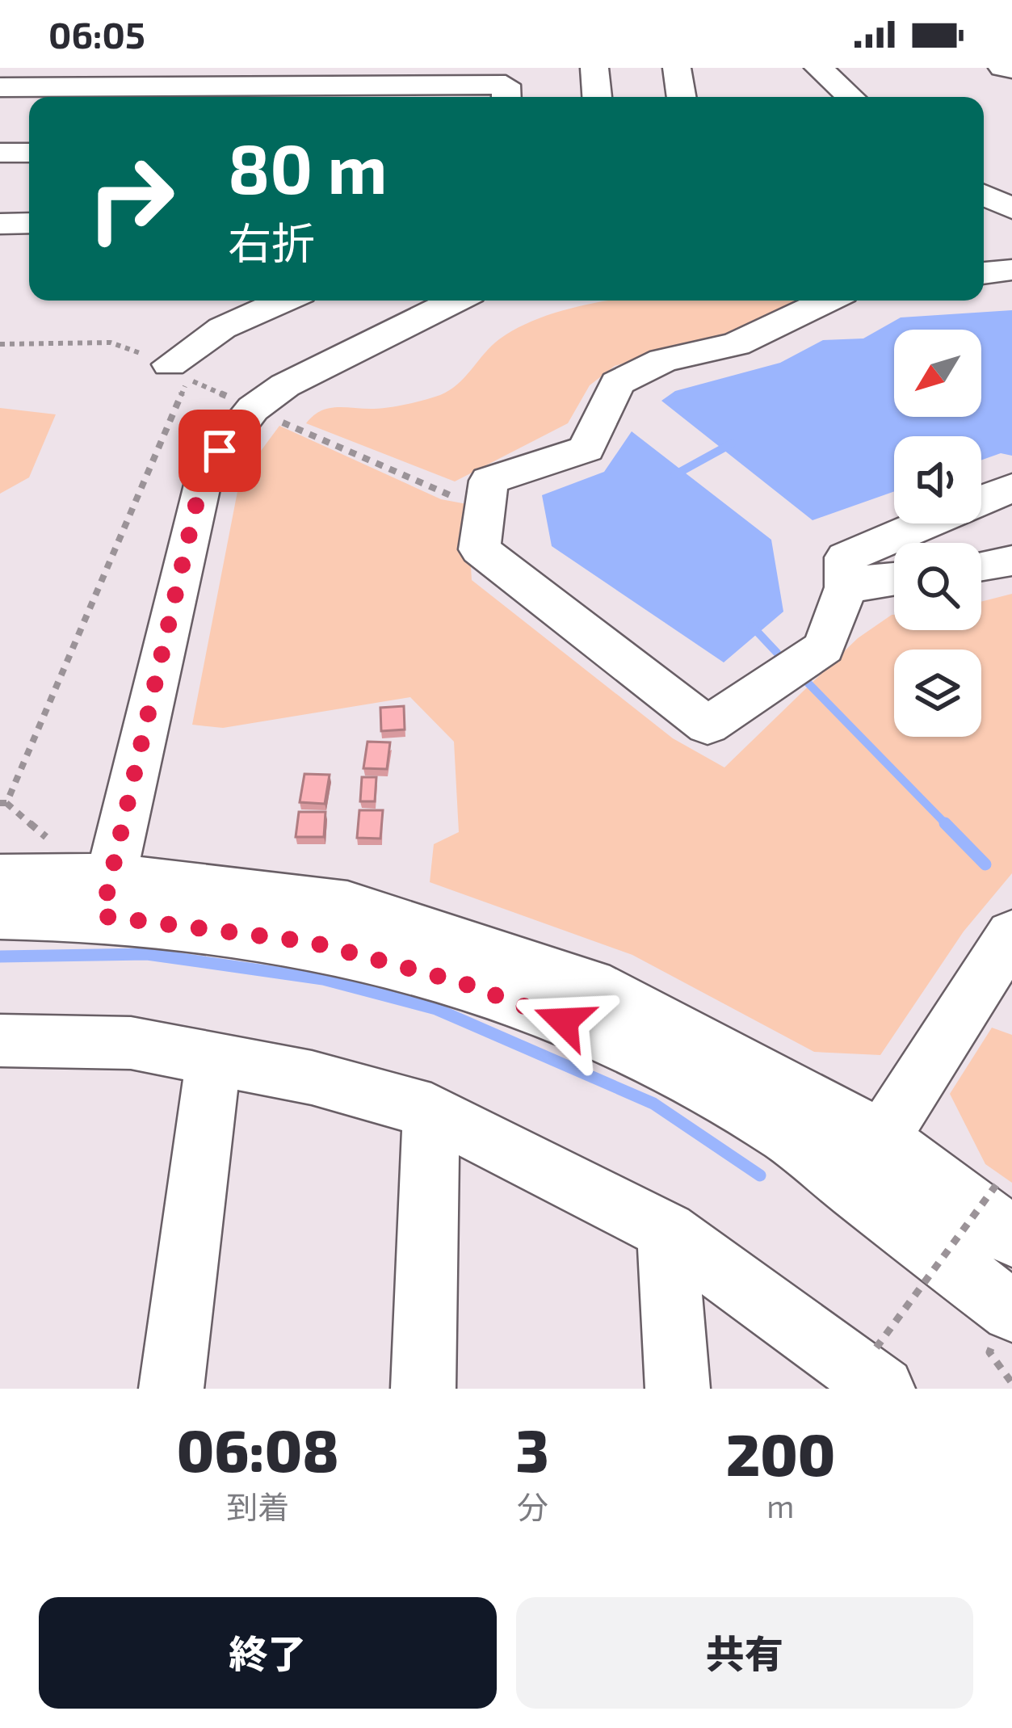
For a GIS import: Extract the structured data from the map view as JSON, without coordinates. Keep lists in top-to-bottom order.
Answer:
{
  "north": "bottom left",
  "page": {
    "status": "06:05",
    "turn": ["80 m", "右折"],
    "eta": [
      "06:08",
      "到着",
      "3",
      "分",
      "200",
      "m"
    ],
    "buttons": ["終了", "共有"]
  }
}
